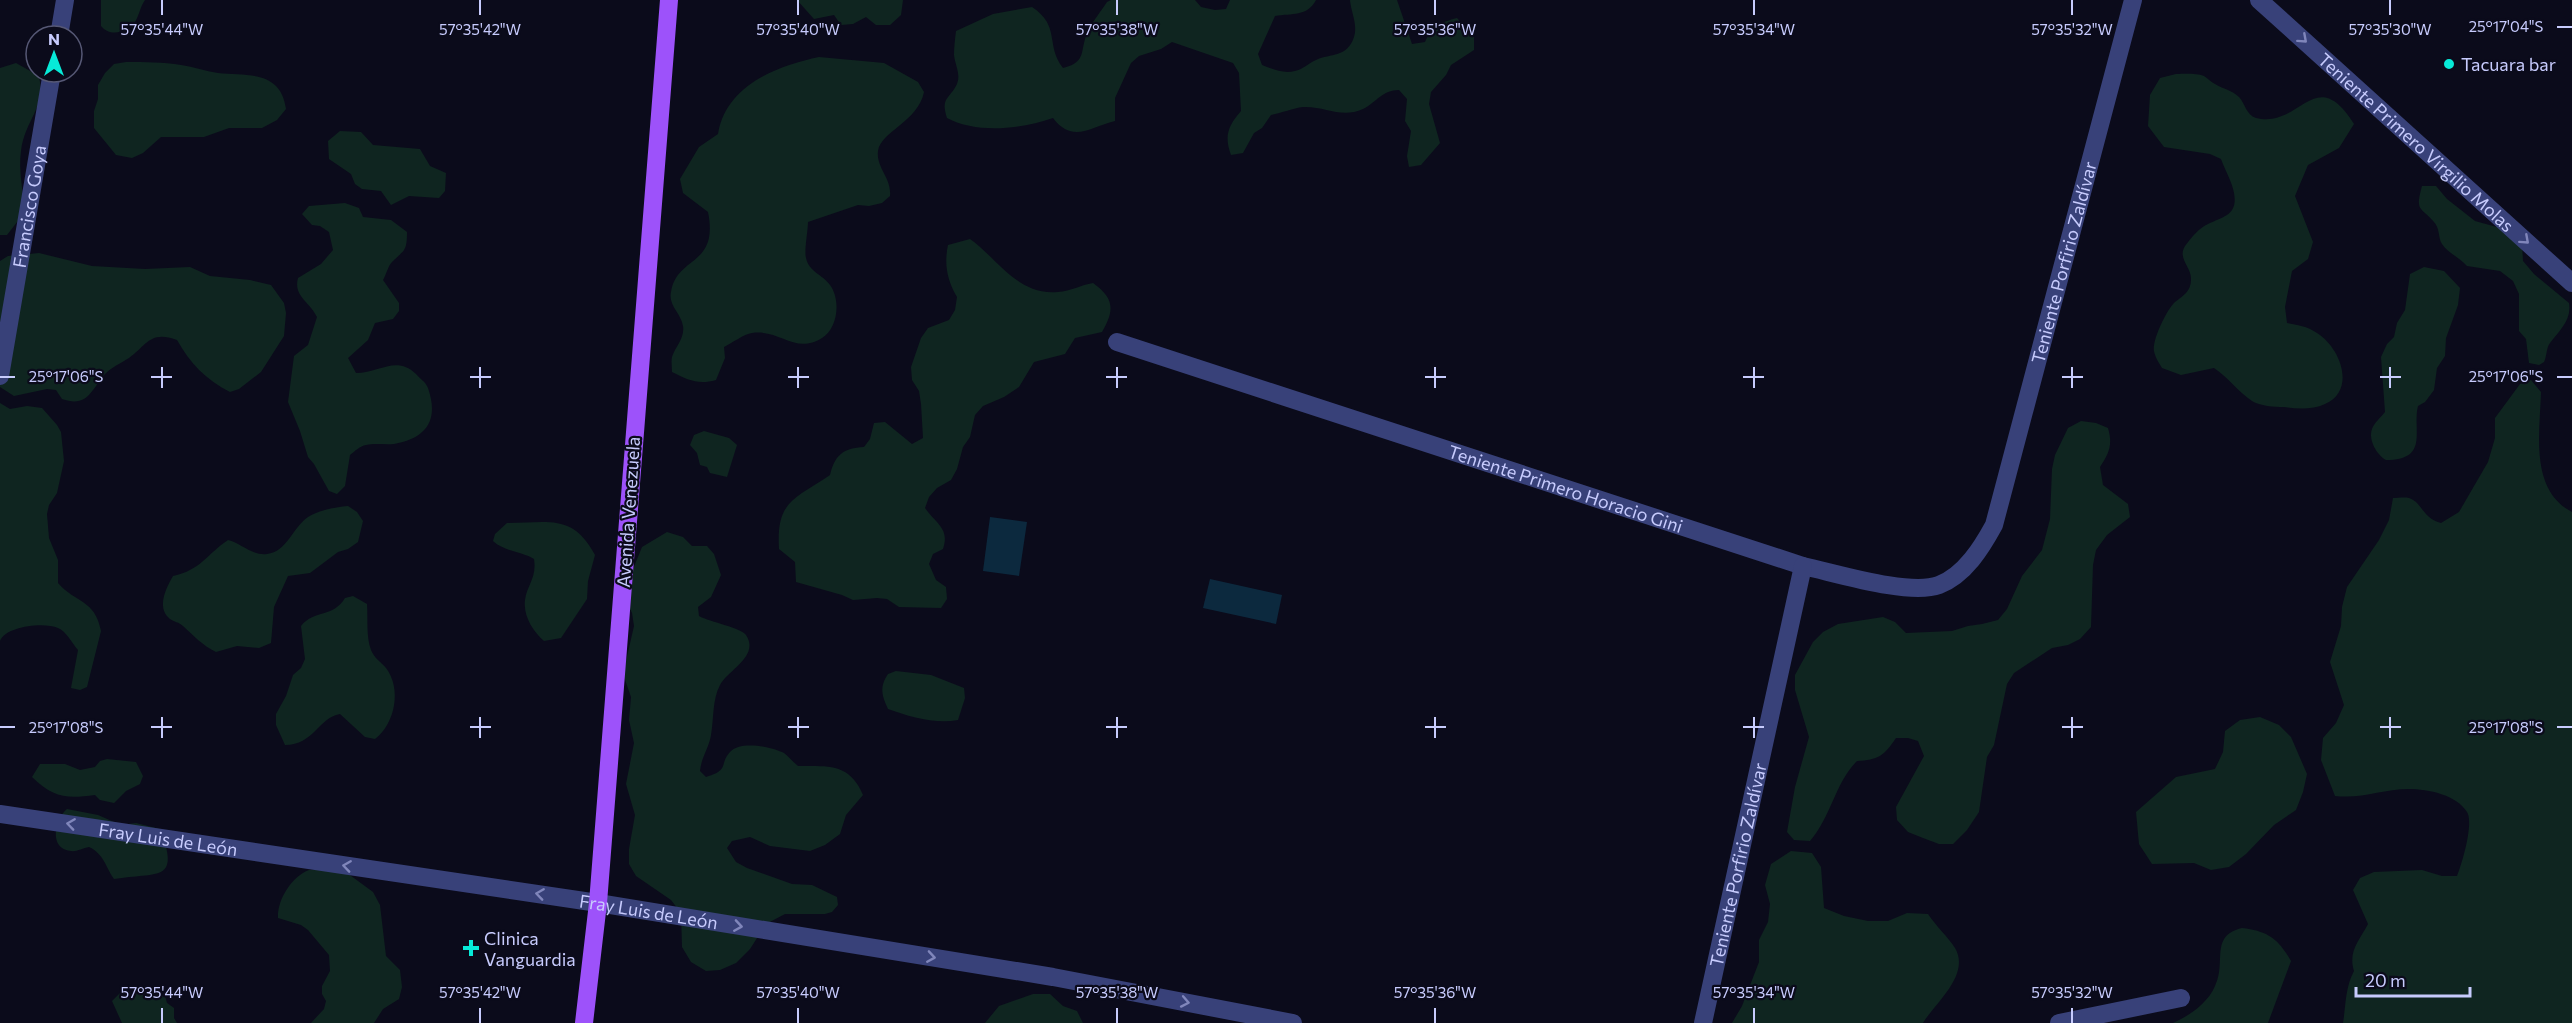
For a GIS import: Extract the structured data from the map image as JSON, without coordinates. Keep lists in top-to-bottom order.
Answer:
{
  "streets": {
    "main road": ["Avenida Venezuela"],
    "street": [
      "Teniente Primero Virgilio Molas",
      "Francisco Goya",
      "Teniente Porfirio Zaldívar",
      "Teniente Primero Horacio Gini",
      "Fray Luis de León"
    ]
  },
  "crossings": [
    ["Teniente Porfirio Zaldívar", "Teniente Primero Horacio Gini"],
    ["Avenida Venezuela", "Fray Luis de León"]
  ],
  "one_way": ["Teniente Primero Virgilio Molas"],
  "places": {
    "other": ["Tacuara bar"],
    "health": ["Clinica Vanguardia"]
  },
  "scale_bar": "20 m",
  "north": "top",
  "coordinates": [
    "25°17'04\"S",
    "57°35'44\"W",
    "57°35'42\"W",
    "57°35'40\"W",
    "57°35'38\"W",
    "57°35'36\"W",
    "57°35'34\"W",
    "57°35'32\"W",
    "57°35'30\"W",
    "25°17'06\"S",
    "25°17'08\"S"
  ]
}
